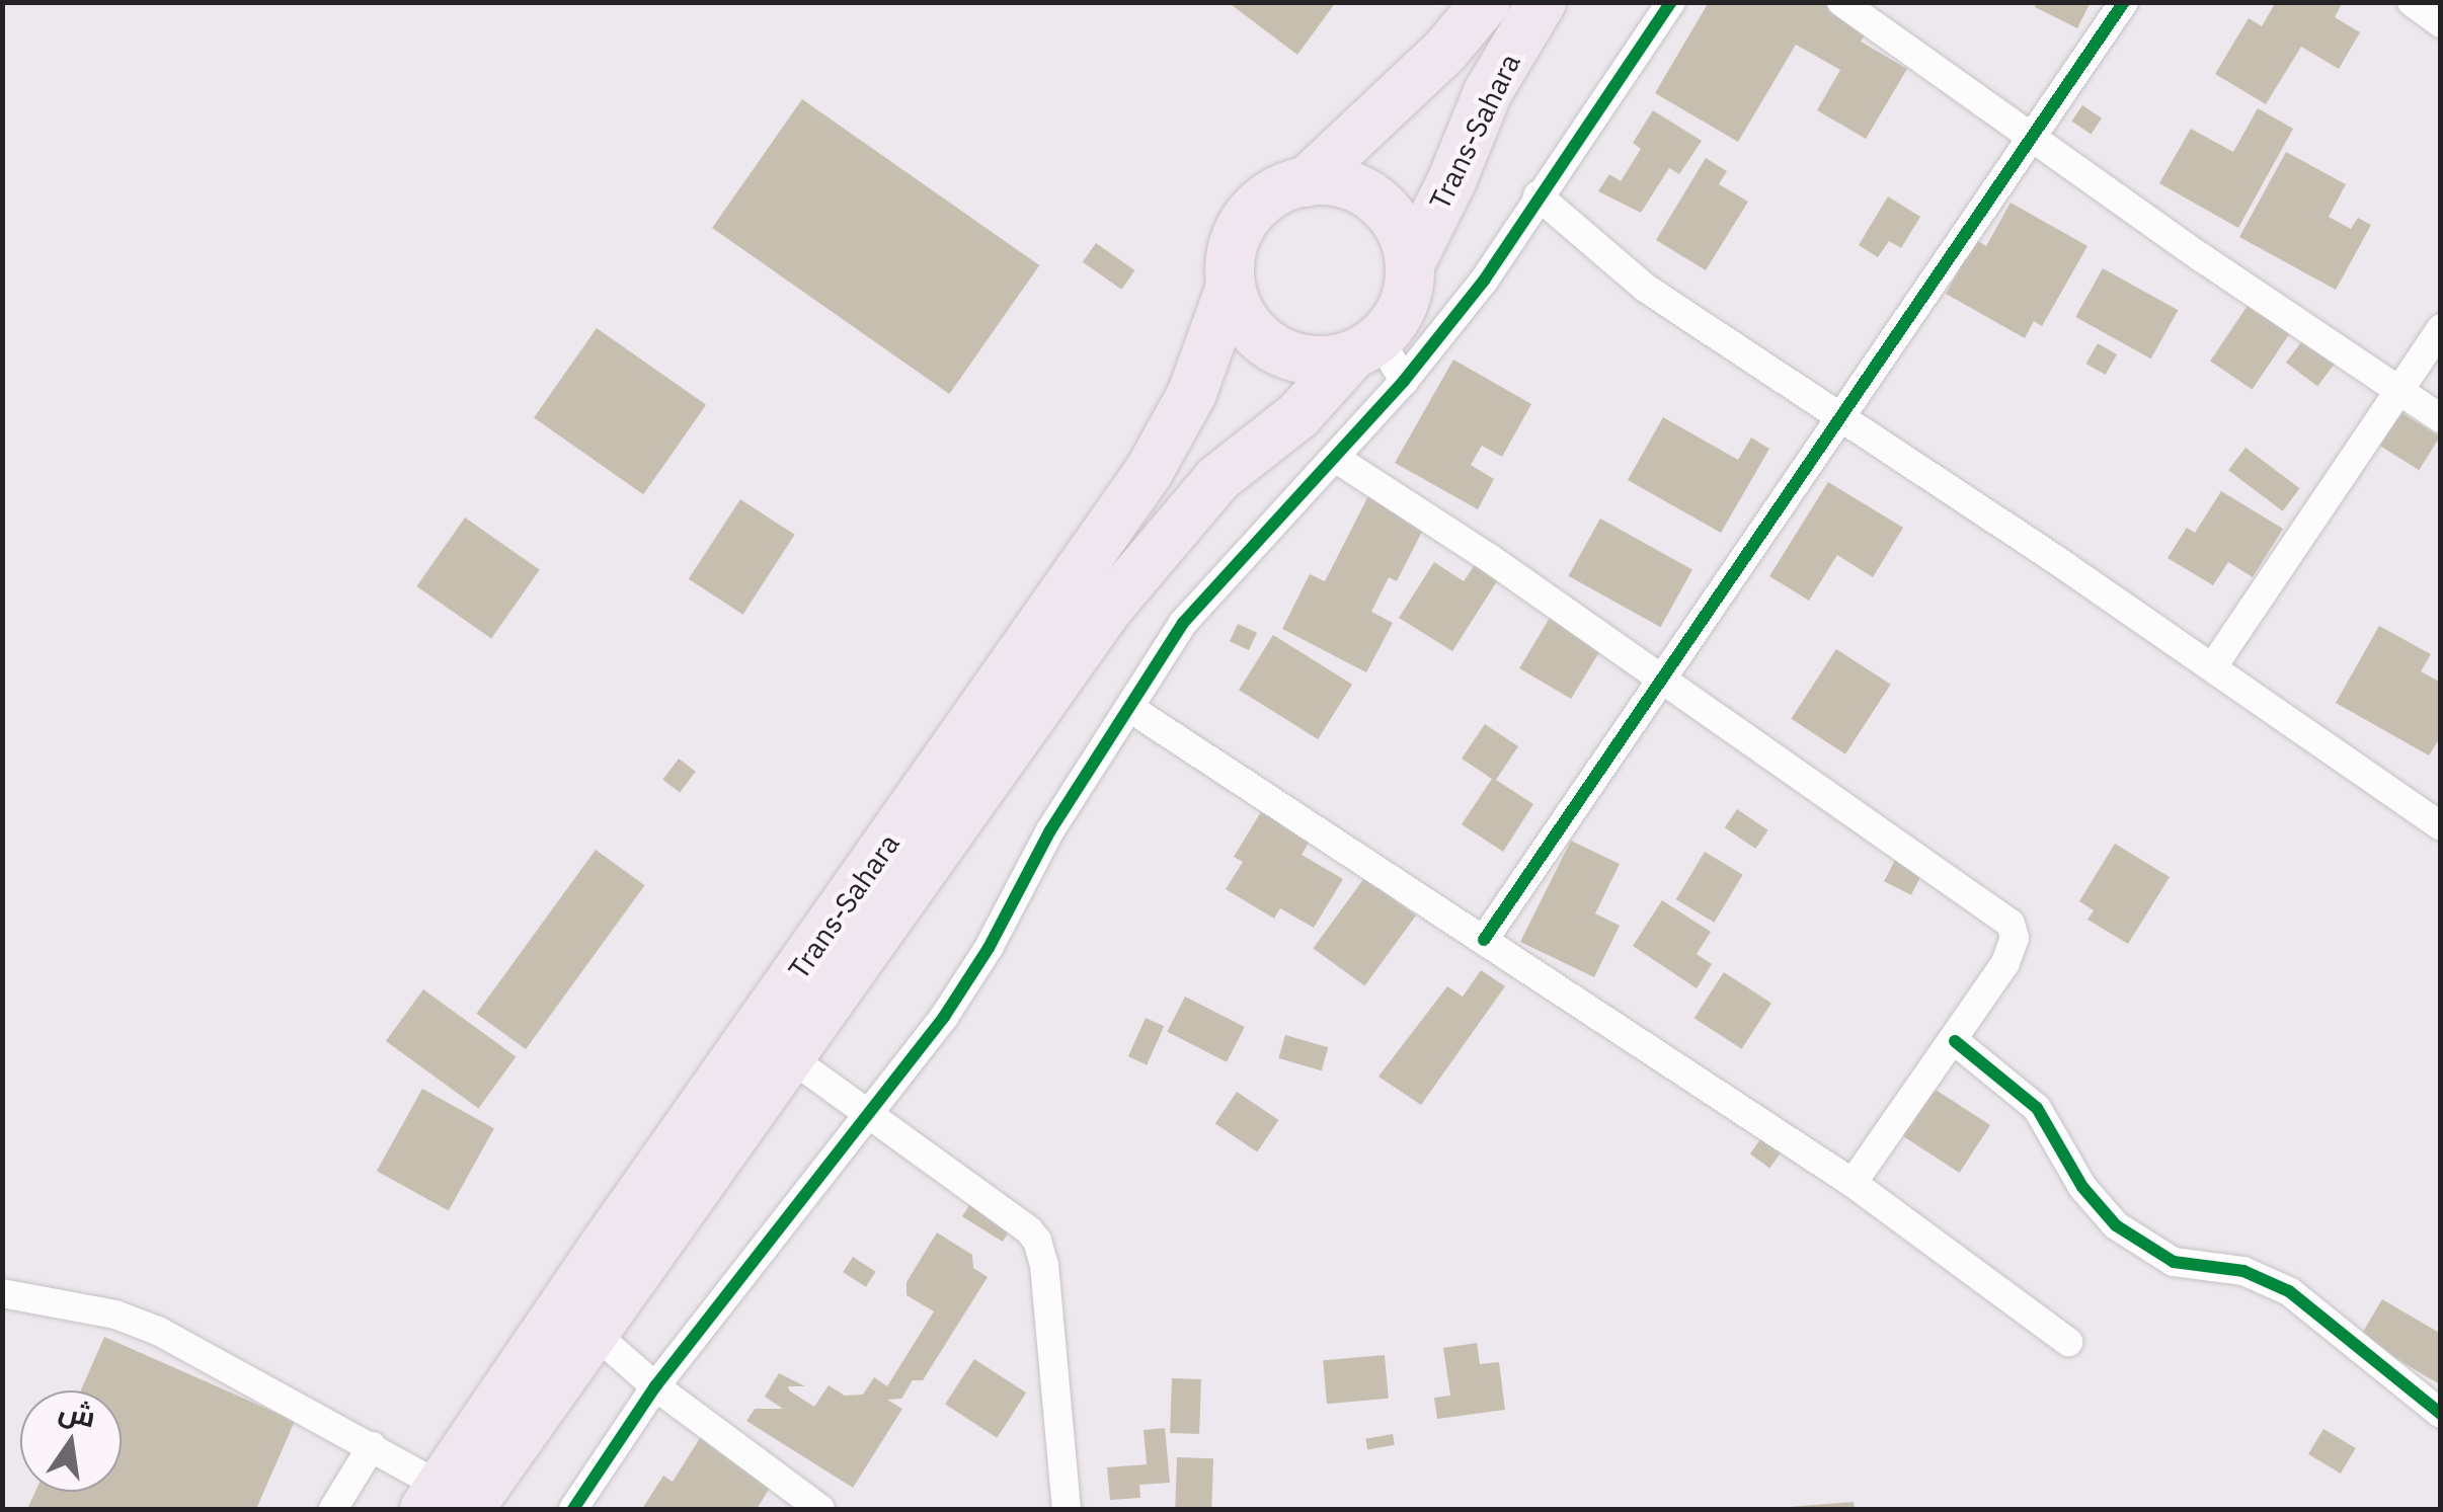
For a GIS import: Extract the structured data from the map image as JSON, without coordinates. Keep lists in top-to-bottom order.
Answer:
{
  "streets": {
    "highway": ["Trans-Sahara"]
  },
  "north": "top"
}
